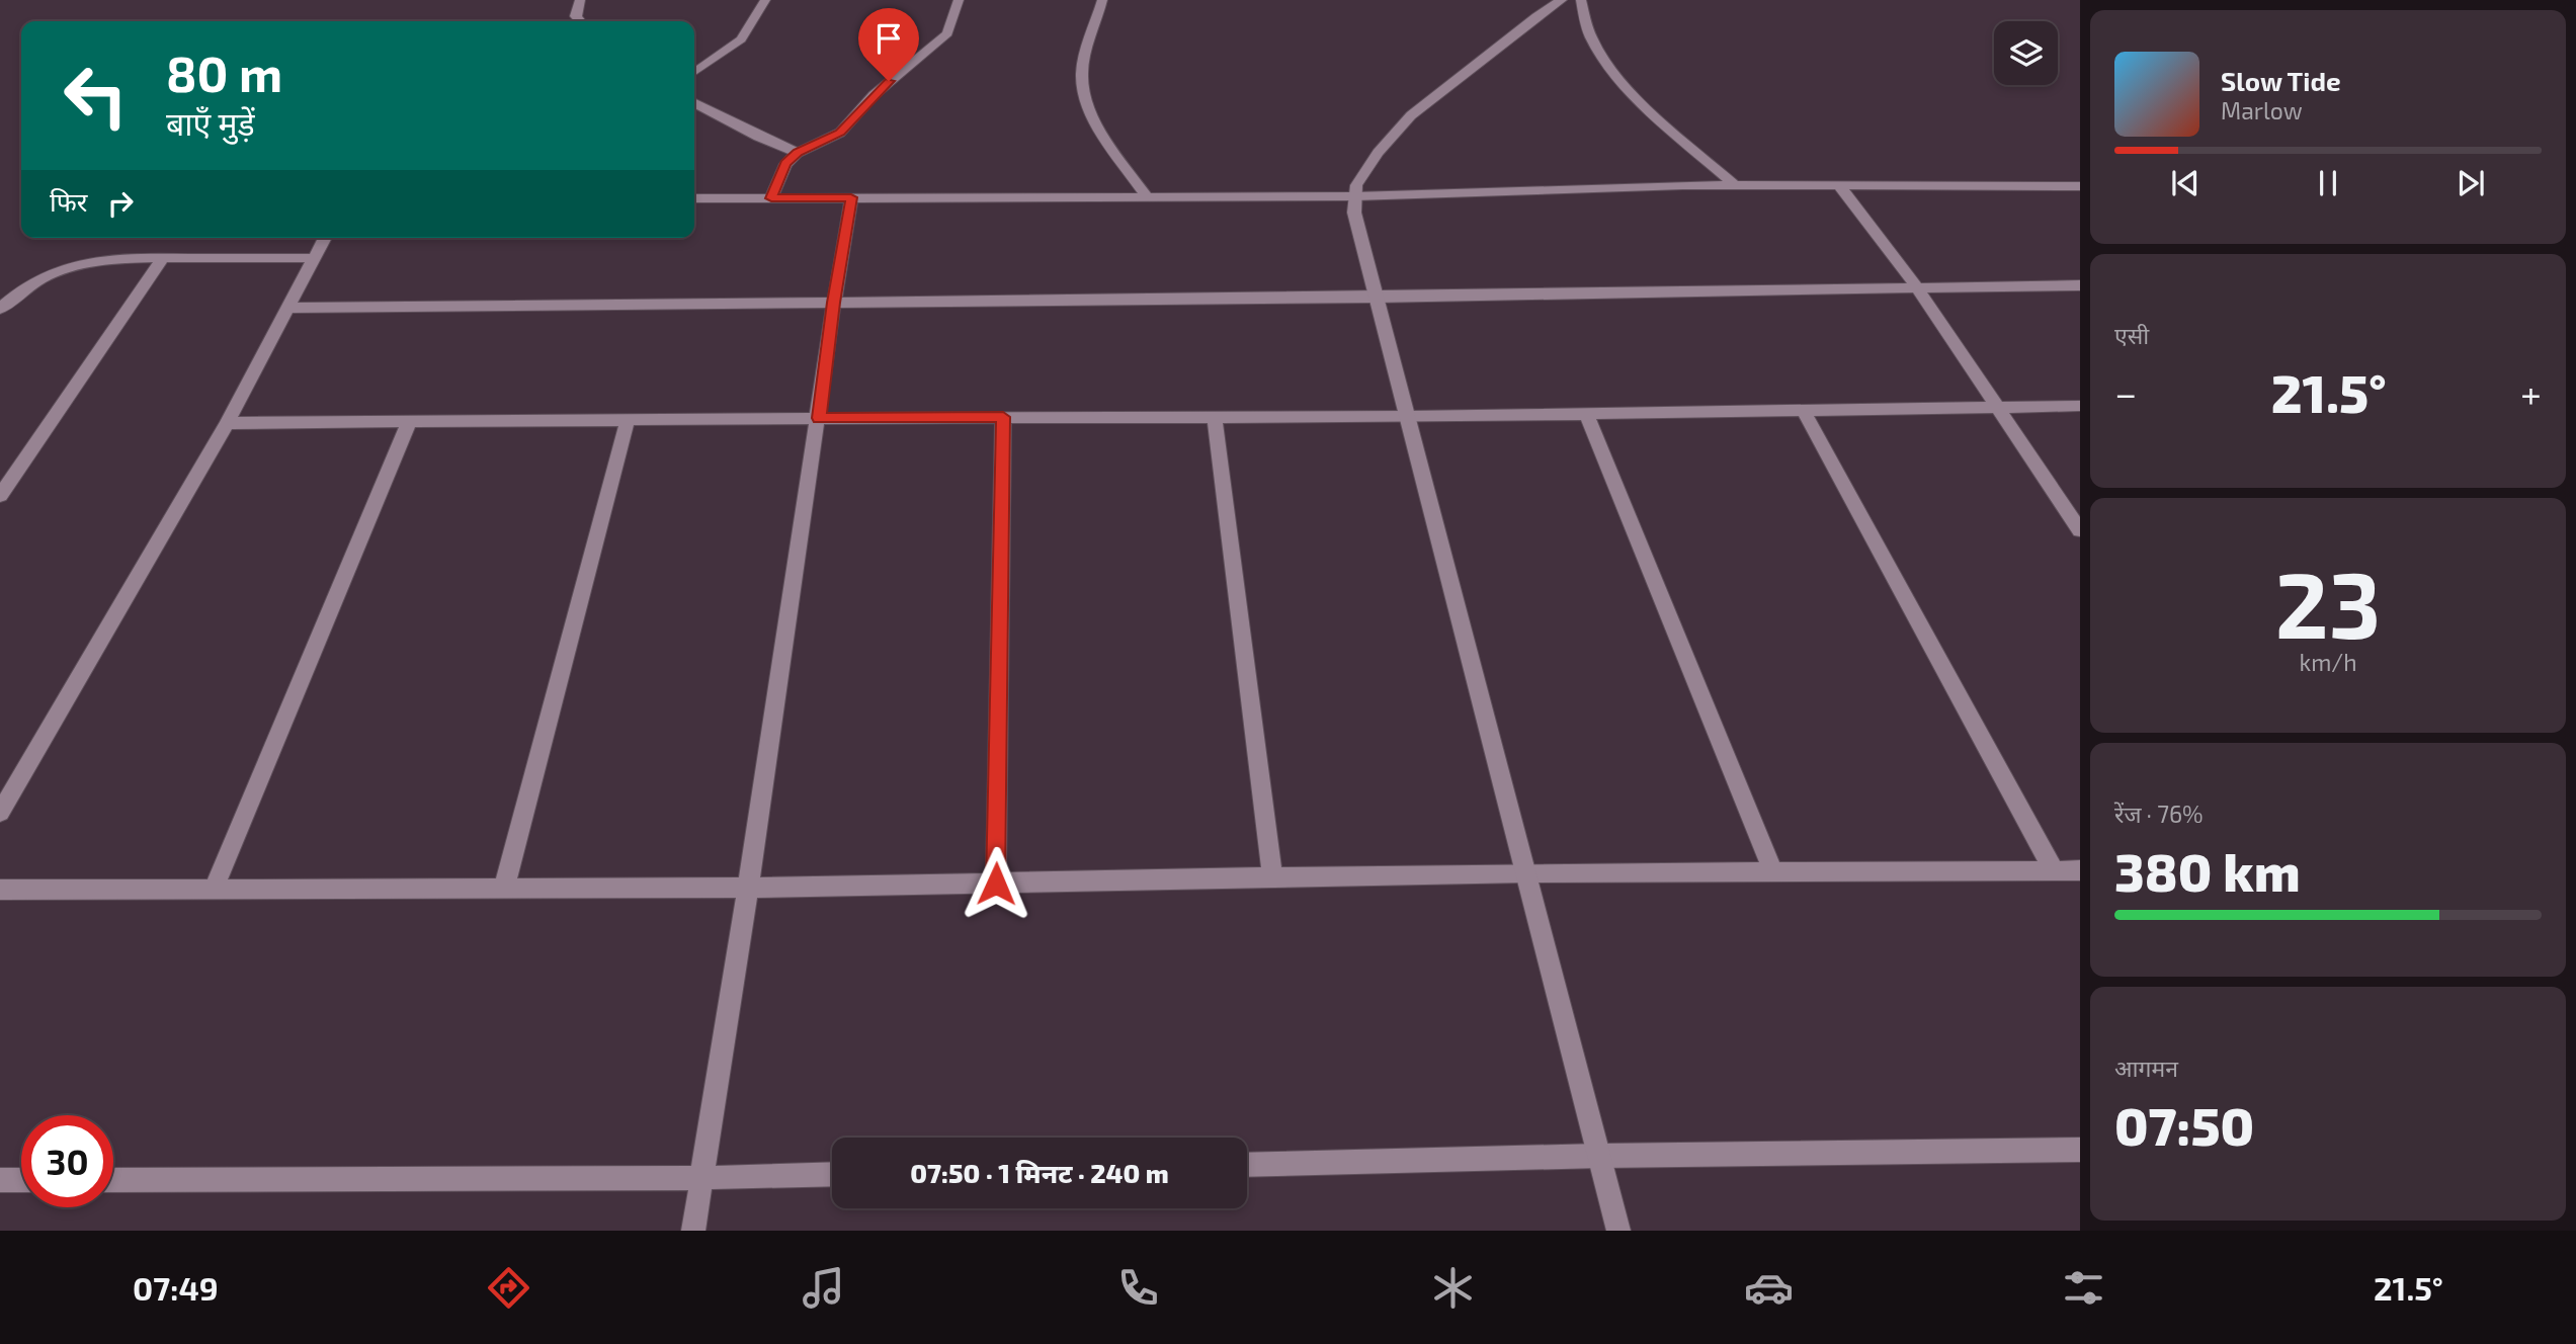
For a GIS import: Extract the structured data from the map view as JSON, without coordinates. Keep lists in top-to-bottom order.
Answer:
{
  "page": {
    "turn": ["80 m", "बाएँ मुड़ें"],
    "song": ["Slow Tide", "Marlow"],
    "then": "फिर",
    "tile": [
      "एसी",
      ["23", "km/h"],
      ["रेंज · 76%", "380 km"],
      ["आगमन", "07:50"]
    ],
    "heat": ["−", "21.5°", "+"],
    "limit": "30",
    "trip": "07:50 · 1 मिनट · 240 m",
    "tabs": ["07:49", "21.5°"]
  }
}
